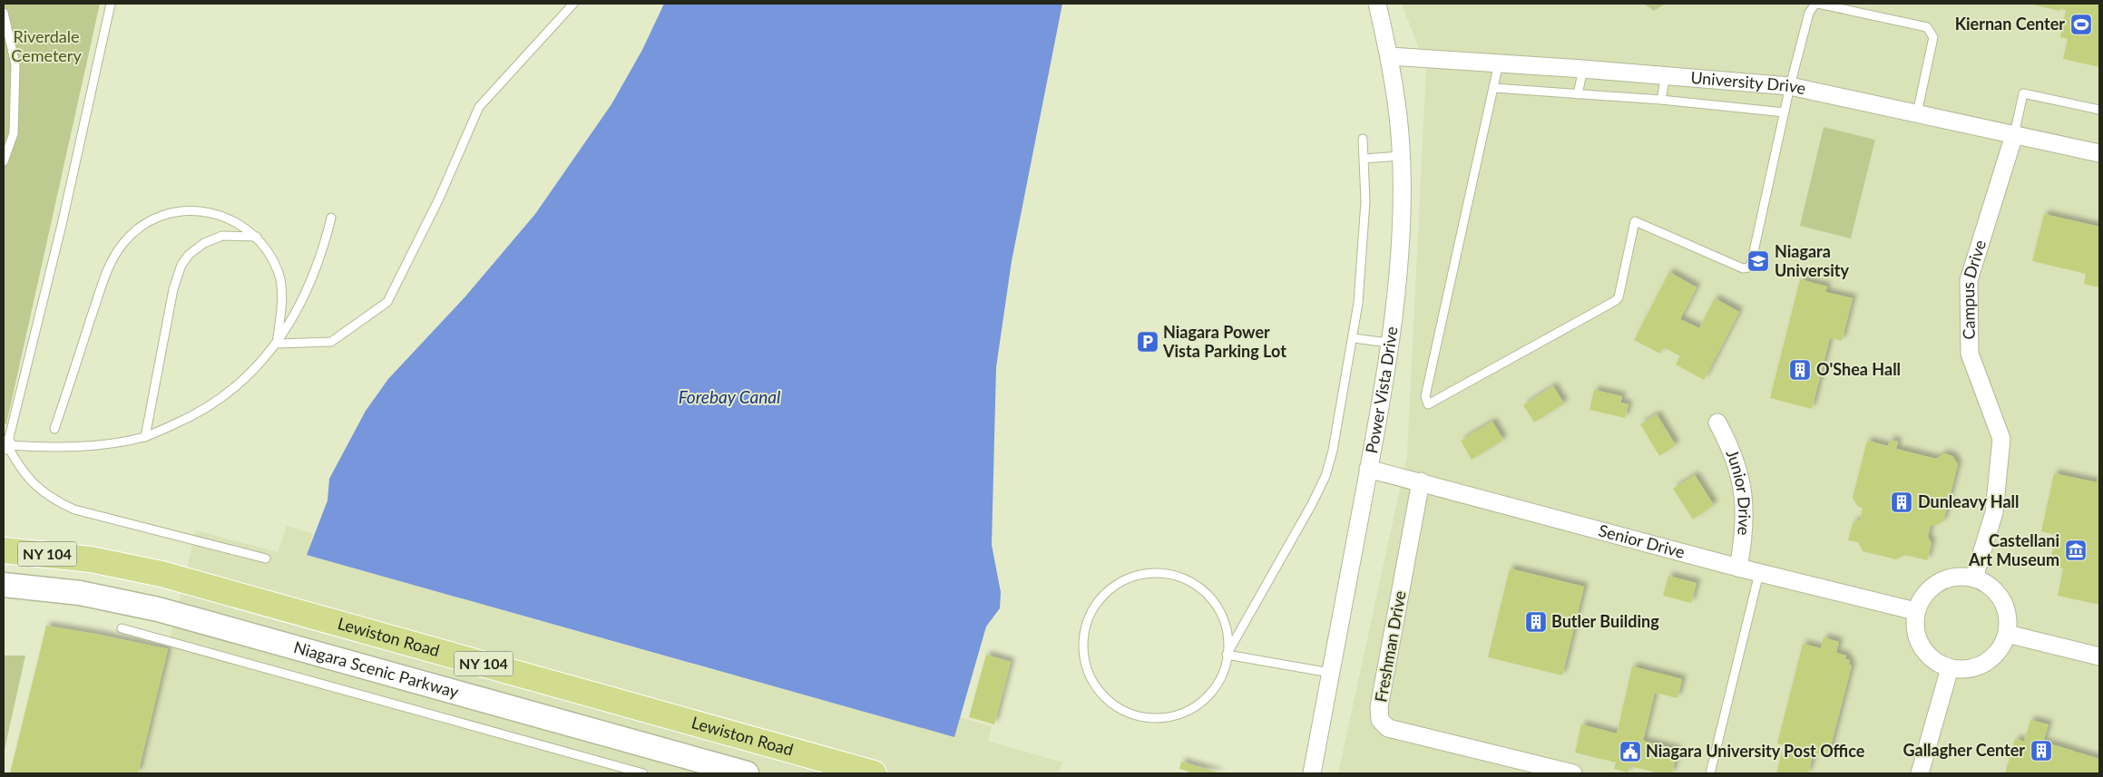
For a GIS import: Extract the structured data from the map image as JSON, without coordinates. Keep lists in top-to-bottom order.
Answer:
{
  "streets": {
    "main road": ["NY 104", "Lewiston Road", "Niagara Scenic Parkway"],
    "street": [
      "University Drive",
      "Campus Drive",
      "Power Vista Drive",
      "Junior Drive",
      "Senior Drive",
      "Freshman Drive"
    ]
  },
  "crossings": [
    ["University Drive", "Campus Drive"],
    ["University Drive", "Power Vista Drive"],
    ["Campus Drive", "Senior Drive"],
    ["Power Vista Drive", "Senior Drive"],
    ["Junior Drive", "Senior Drive"],
    ["Senior Drive", "Freshman Drive"]
  ],
  "water": ["Forebay Canal"],
  "parks": ["Riverdale Cemetery"],
  "places": {
    "sports": ["Kiernan Center"],
    "school or university": ["Niagara University"],
    "parking": ["Niagara Power Vista Parking Lot"],
    "building": [
      "O'Shea Hall",
      "Dunleavy Hall",
      "Butler Building",
      "Gallagher Center"
    ],
    "museum": ["Castellani Art Museum"],
    "public building": ["Niagara University Post Office"]
  }
}
